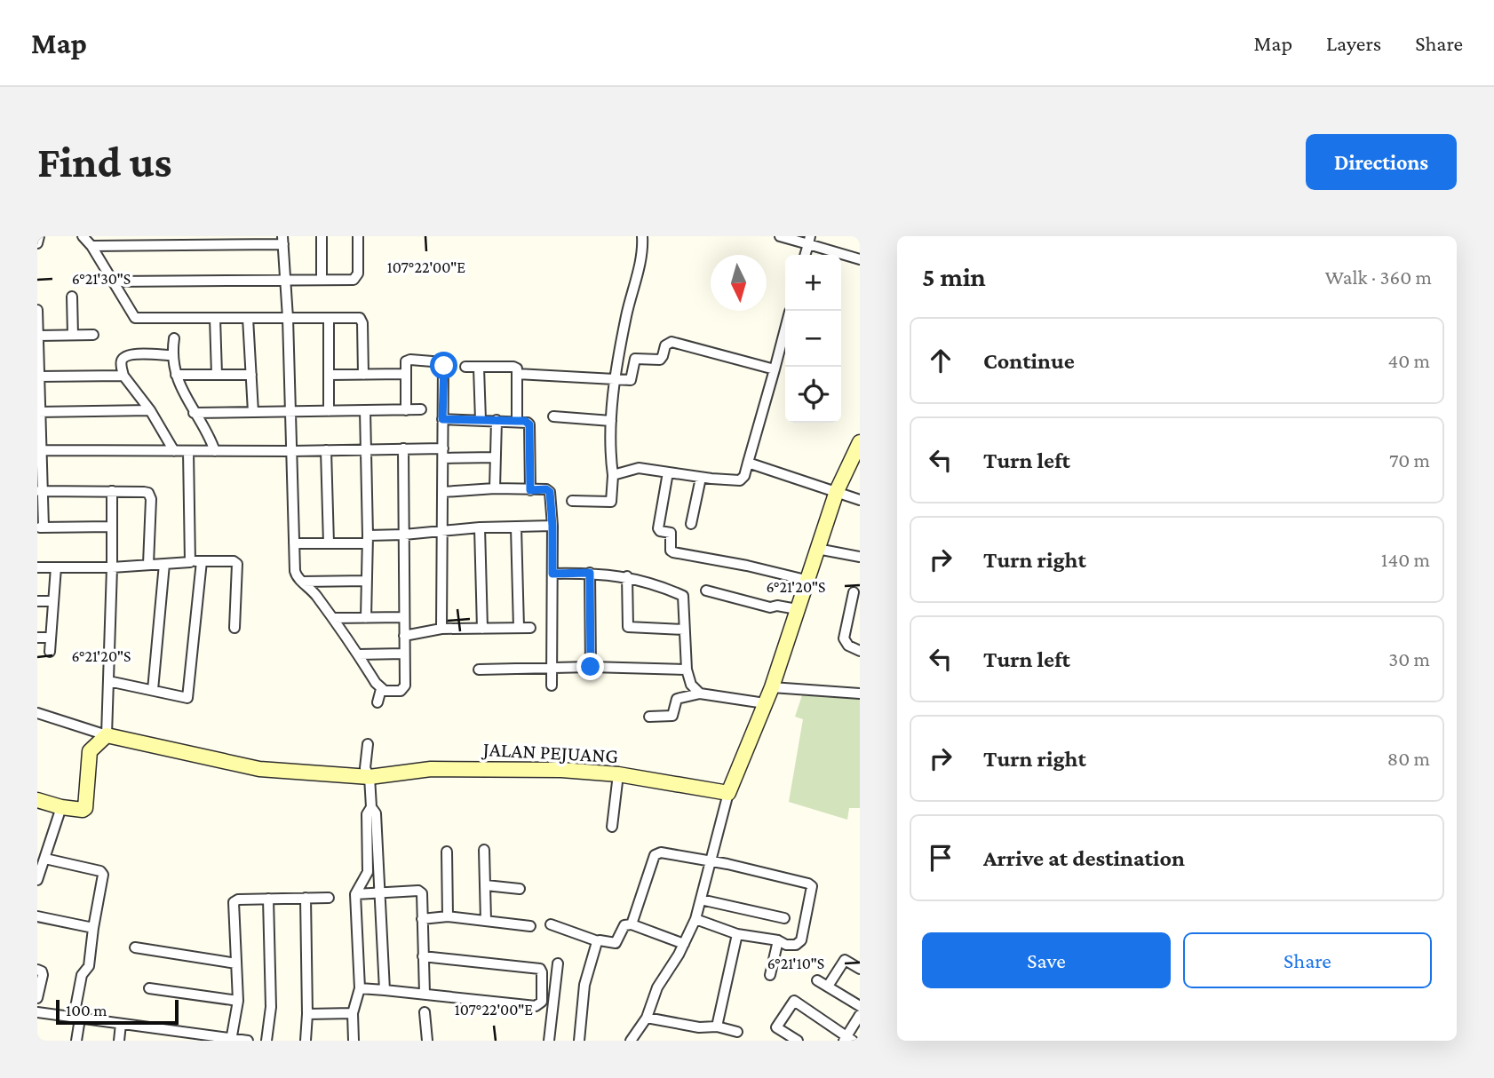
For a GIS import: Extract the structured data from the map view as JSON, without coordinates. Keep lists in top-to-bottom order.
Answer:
{
  "streets": {
    "street": ["JALAN PEJUANG"]
  },
  "scale_bar": "100 m",
  "north": "bottom",
  "page": {
    "header": "Map",
    "nav": ["Map", "Layers", "Share"],
    "buttons": [
      "Directions",
      ["Save", "Share"]
    ],
    "title": "Find us",
    "heading": ["5 min", "Walk · 360 m"],
    "map_buttons": ["+", "−"],
    "list": [
      ["Continue", "40 m"],
      ["Turn left", "70 m"],
      ["Turn right", "140 m"],
      ["Turn left", "30 m"],
      ["Turn right", "80 m"],
      "Arrive at destination"
    ],
    "scale": "100 m"
  },
  "coordinates": [
    "107°22'00\"E",
    "6°21'30\"S",
    "6°21'20\"S",
    "6°21'10\"S"
  ]
}
